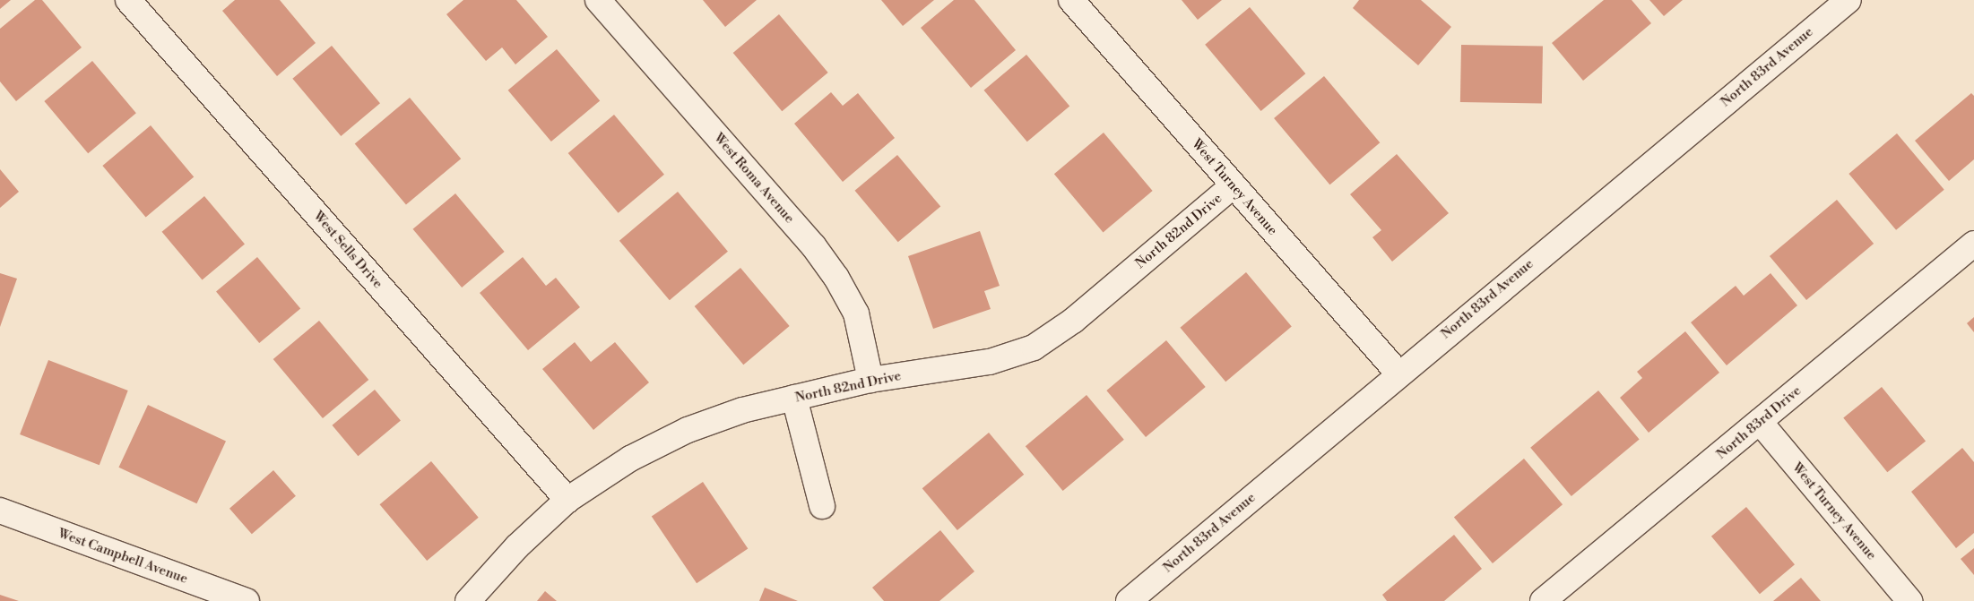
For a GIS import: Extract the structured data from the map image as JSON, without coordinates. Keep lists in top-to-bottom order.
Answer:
{
  "streets": {
    "street": [
      "North 83rd Avenue",
      "West Roma Avenue",
      "West Turney Avenue",
      "North 82nd Drive",
      "West Sells Drive",
      "North 83rd Drive",
      "West Campbell Avenue"
    ]
  },
  "crossings": [
    ["North 83rd Avenue", "West Turney Avenue"],
    ["West Roma Avenue", "North 82nd Drive"],
    ["West Turney Avenue", "North 82nd Drive"],
    ["West Turney Avenue", "North 83rd Drive"],
    ["North 82nd Drive", "West Sells Drive"]
  ]
}
